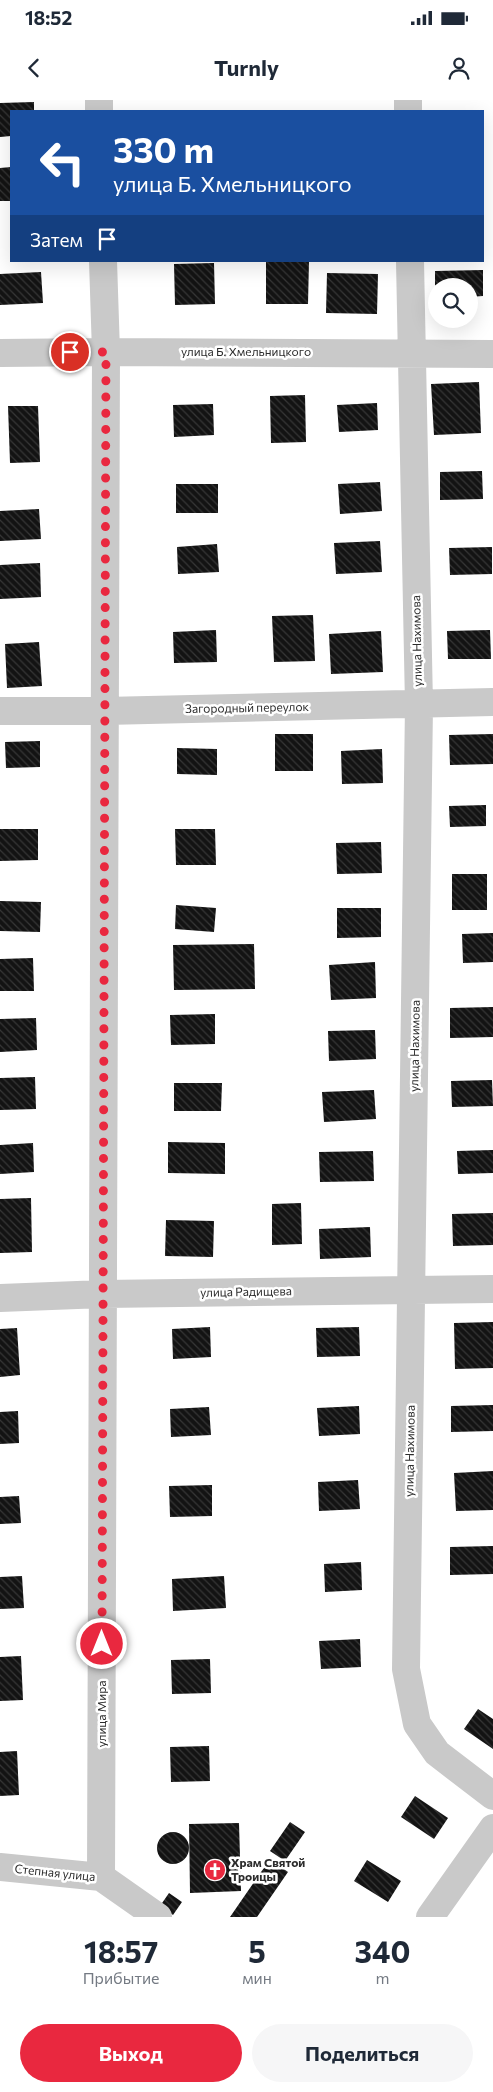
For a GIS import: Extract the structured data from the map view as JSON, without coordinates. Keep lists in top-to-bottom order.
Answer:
{
  "streets": {
    "street": [
      "улица Б. Хмельницкого",
      "улица Нахимова",
      "Загородный переулок",
      "улица Радищева",
      "улица Мира",
      "Степная улица"
    ]
  },
  "crossings": [
    ["улица Б. Хмельницкого", "улица Нахимова"],
    ["улица Б. Хмельницкого", "улица Мира"],
    ["улица Нахимова", "Загородный переулок"],
    ["улица Нахимова", "улица Радищева"],
    ["Загородный переулок", "улица Мира"],
    ["улица Радищева", "улица Мира"],
    ["улица Мира", "Степная улица"]
  ],
  "places": {
    "church": ["Храм Святой Троицы"]
  },
  "page": {
    "status": "18:52",
    "header": "Turnly",
    "turn": ["330 m", "улица Б. Хмельницкого"],
    "then": "Затем",
    "eta": [
      "18:57",
      "Прибытие",
      "5",
      "мин",
      "340",
      "m"
    ],
    "buttons": ["Выход", "Поделиться"]
  }
}
